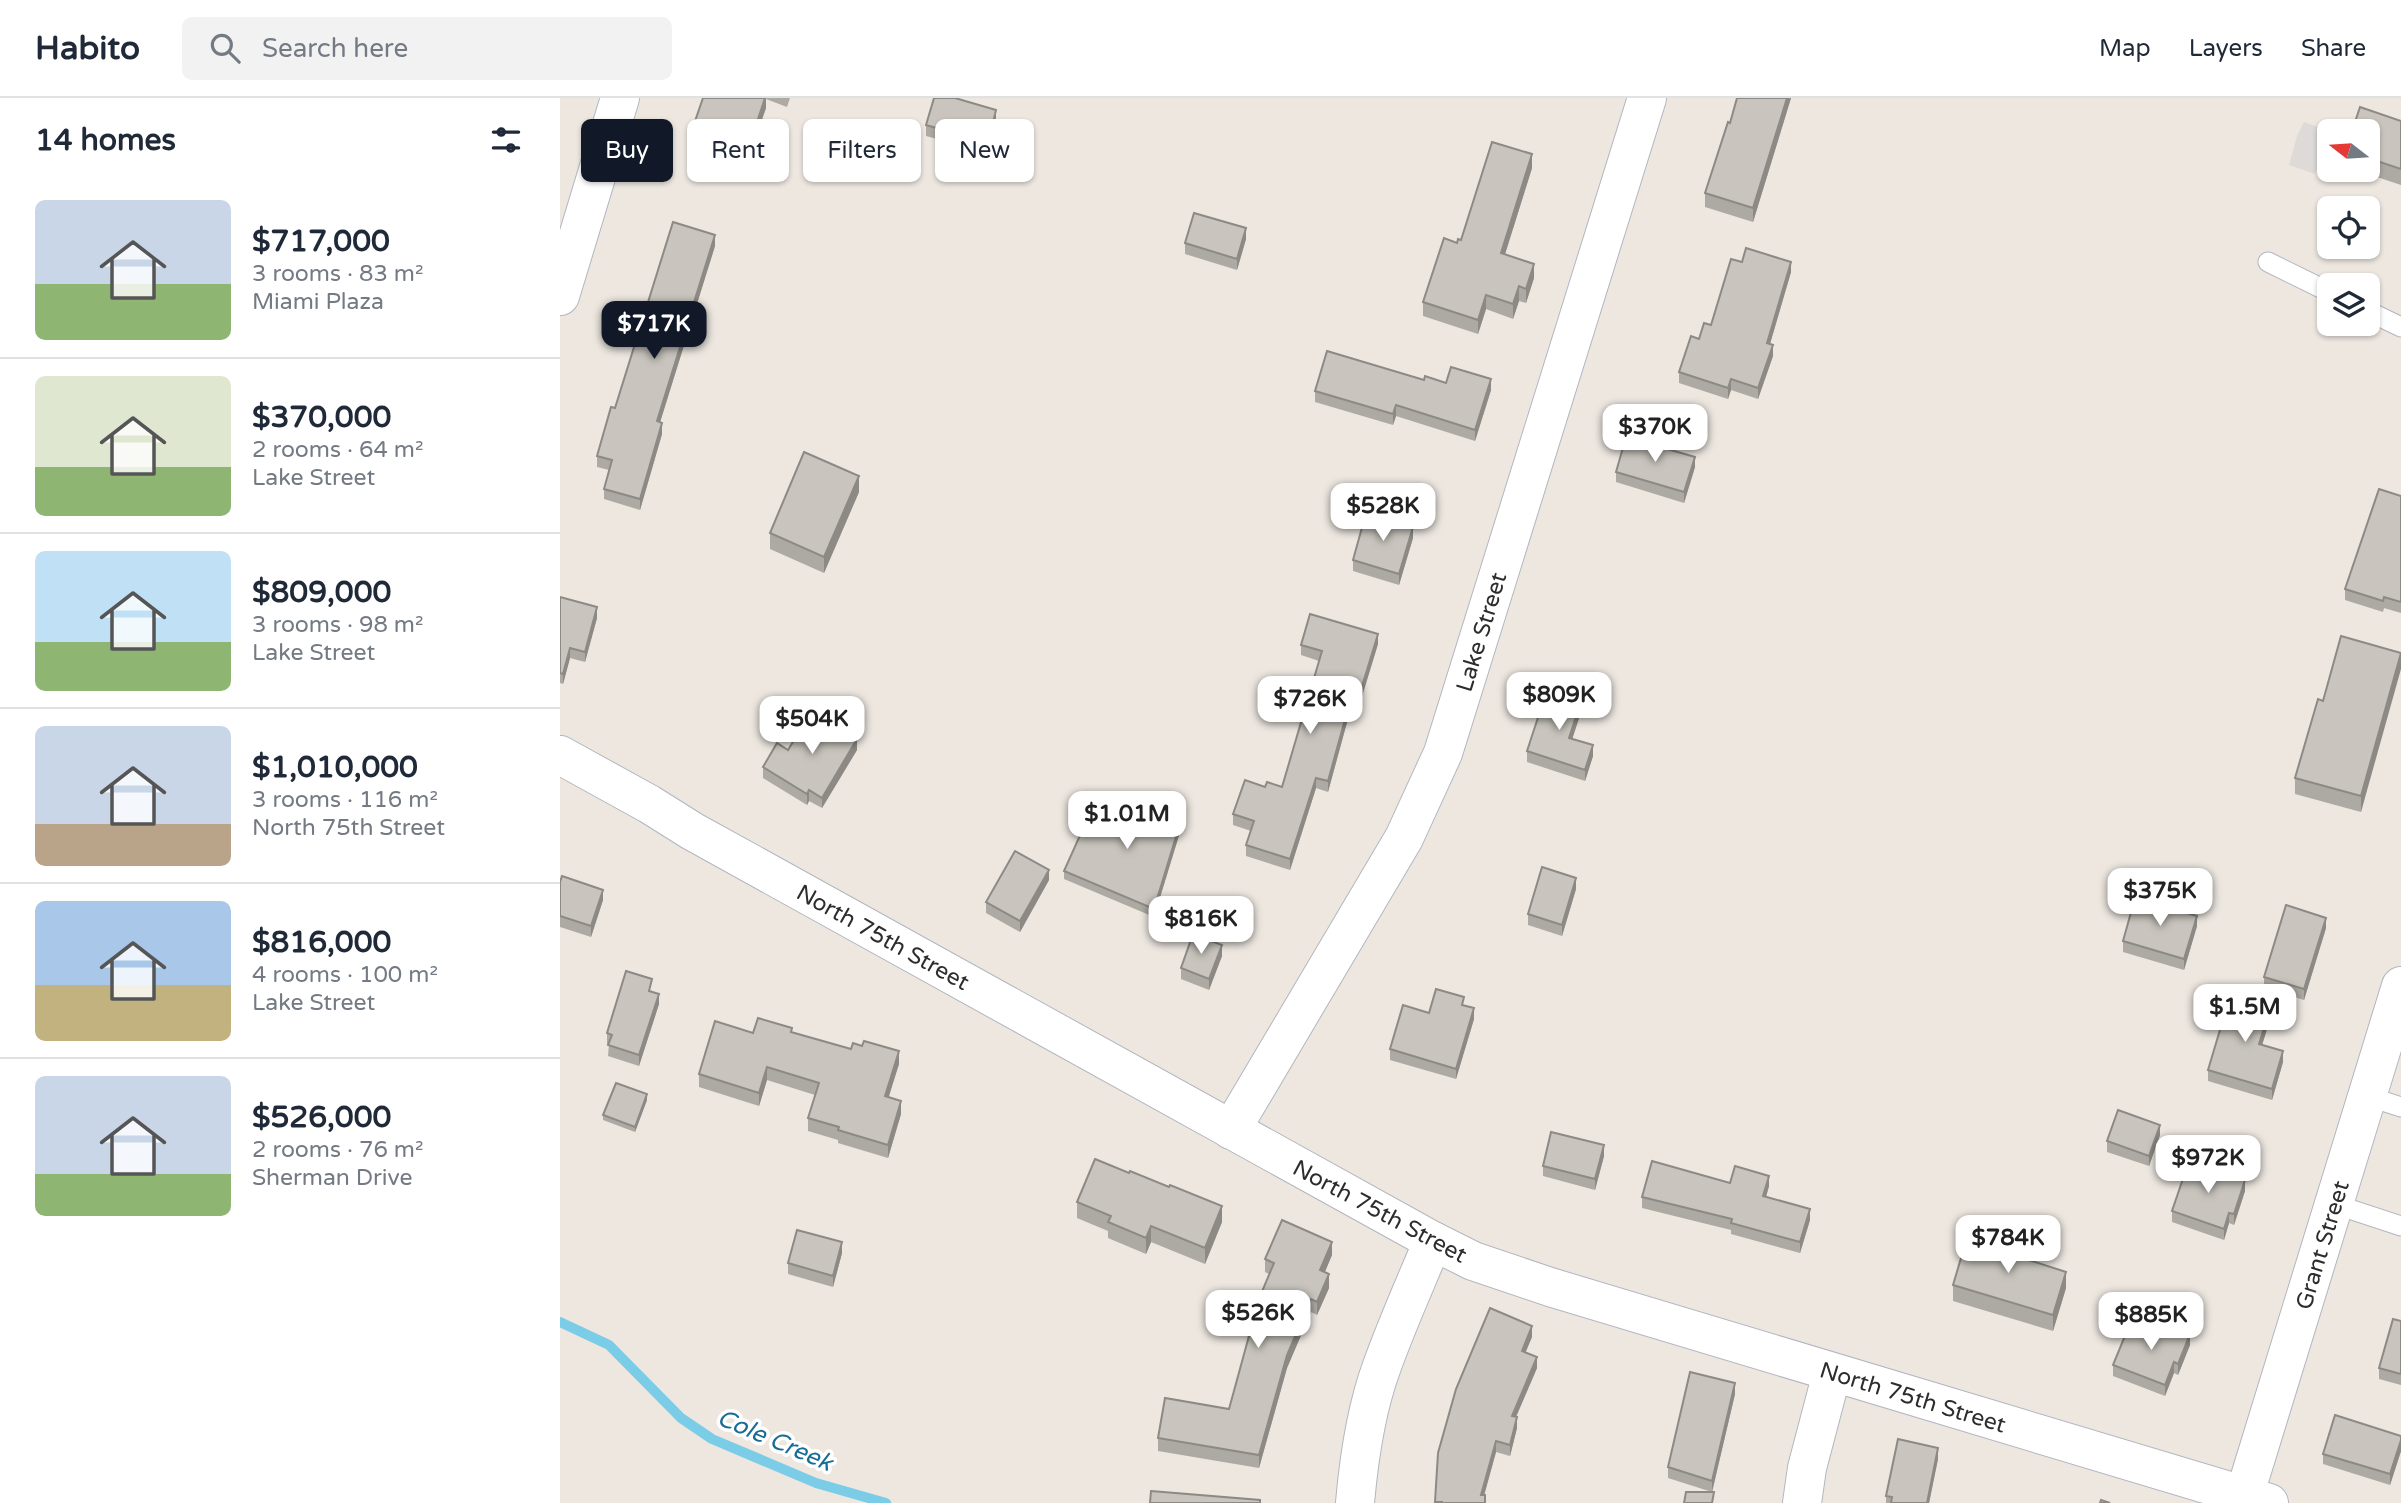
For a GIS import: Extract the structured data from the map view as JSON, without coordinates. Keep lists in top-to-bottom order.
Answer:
{
  "streets": {
    "street": ["Lake Street", "North 75th Street", "Grant Street"]
  },
  "crossings": [
    ["Lake Street", "North 75th Street"],
    ["North 75th Street", "Grant Street"]
  ],
  "water": ["Cole Creek"],
  "north": "left",
  "page": {
    "header": "Habito",
    "search": "Search here",
    "nav": ["Map", "Layers", "Share"],
    "heading": "14 homes",
    "chip": [
      "Buy",
      "Rent",
      "Filters",
      "New"
    ],
    "list": [
      {
        "name": "$717,000",
        "note": "3 rooms · 83 m² · Miami Plaza"
      },
      {
        "name": "$370,000",
        "note": "2 rooms · 64 m² · Lake Street"
      },
      {
        "name": "$809,000",
        "note": "3 rooms · 98 m² · Lake Street"
      },
      {
        "name": "$1,010,000",
        "note": "3 rooms · 116 m² · North 75th Street"
      },
      {
        "name": "$816,000",
        "note": "4 rooms · 100 m² · Lake Street"
      },
      {
        "name": "$526,000",
        "note": "2 rooms · 76 m² · Sherman Drive"
      }
    ],
    "price": [
      "$717K",
      "$370K",
      "$528K",
      "$809K",
      "$726K",
      "$504K",
      "$1.01M",
      "$375K",
      "$816K",
      "$1.5M",
      "$972K",
      "$784K",
      "$526K",
      "$885K"
    ]
  }
}
